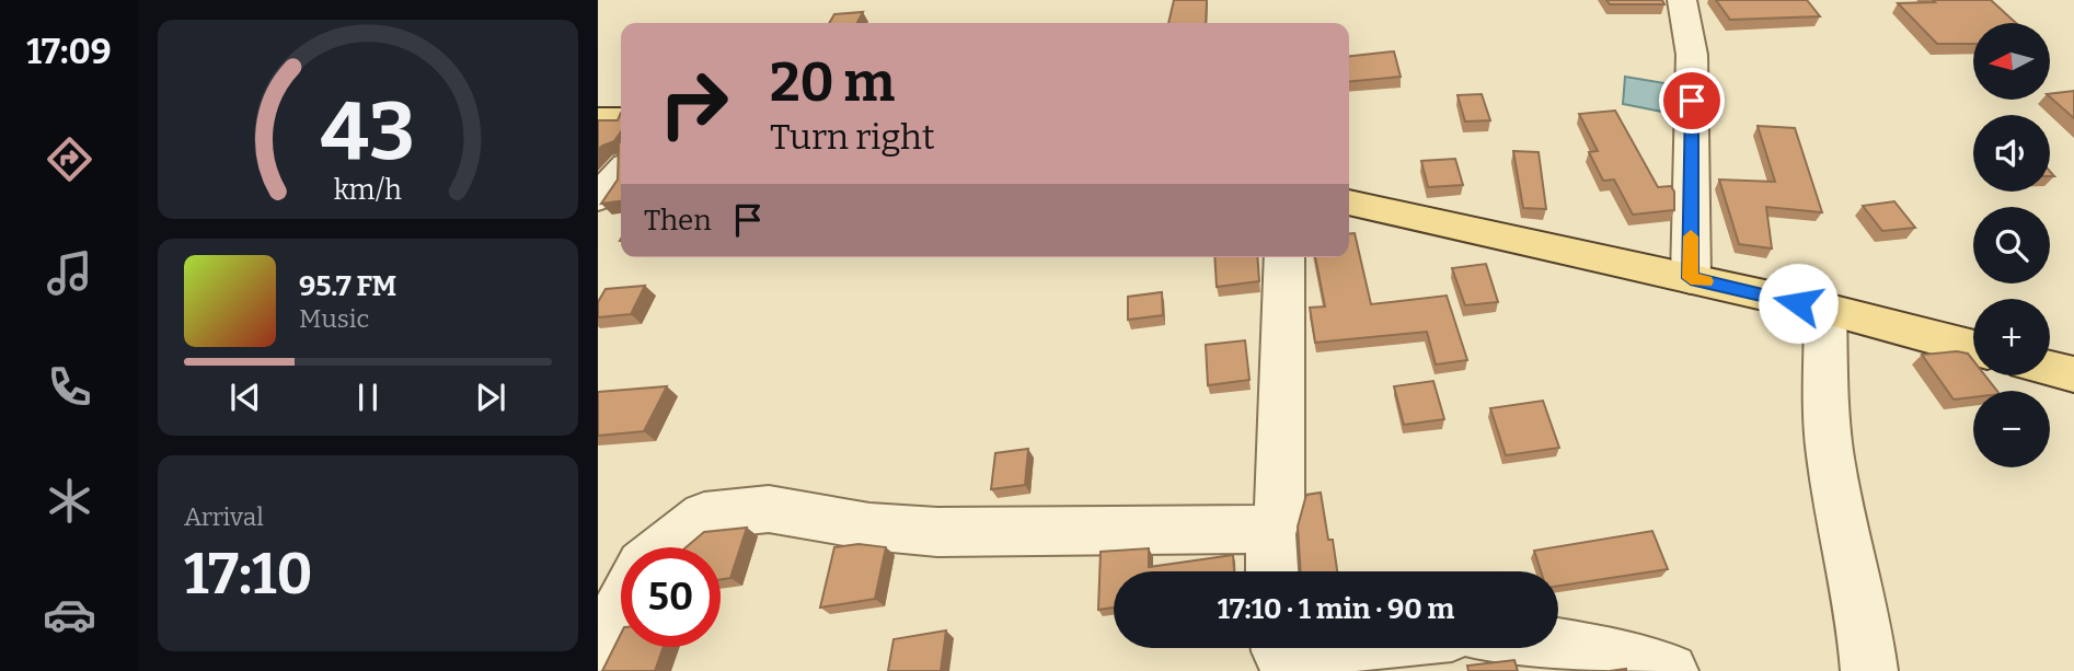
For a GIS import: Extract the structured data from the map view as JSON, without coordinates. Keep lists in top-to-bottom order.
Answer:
{
  "north": "left",
  "page": {
    "tabs": "17:09",
    "map_buttons": ["+", "−"],
    "turn": ["20 m", "Turn right"],
    "then": "Then",
    "song": ["95.7 FM", "Music"],
    "tile": ["Arrival", "17:10"],
    "limit": "50",
    "trip": "17:10 · 1 min · 90 m",
    "gauge": ["43", "km/h"]
  }
}
